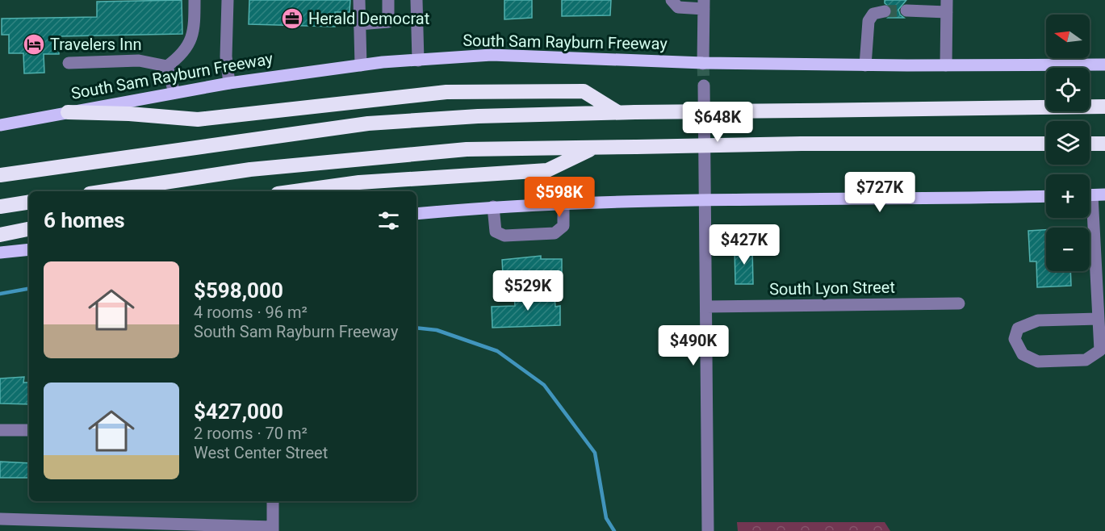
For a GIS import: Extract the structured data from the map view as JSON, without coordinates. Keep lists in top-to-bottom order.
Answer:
{
  "streets": {
    "main road": ["South Sam Rayburn Freeway"],
    "street": ["South Lyon Street"]
  },
  "places": {
    "office": ["Herald Democrat"],
    "hotel": ["Travelers Inn"]
  },
  "north": "left",
  "page": {
    "map_buttons": ["+", "−"],
    "price": [
      "$648K",
      "$727K",
      "$598K",
      "$427K",
      "$529K",
      "$490K"
    ],
    "heading": "6 homes",
    "list": [
      {
        "name": "$598,000",
        "note": "4 rooms · 96 m² · South Sam Rayburn Freeway"
      },
      {
        "name": "$427,000",
        "note": "2 rooms · 70 m² · West Center Street"
      }
    ]
  }
}
